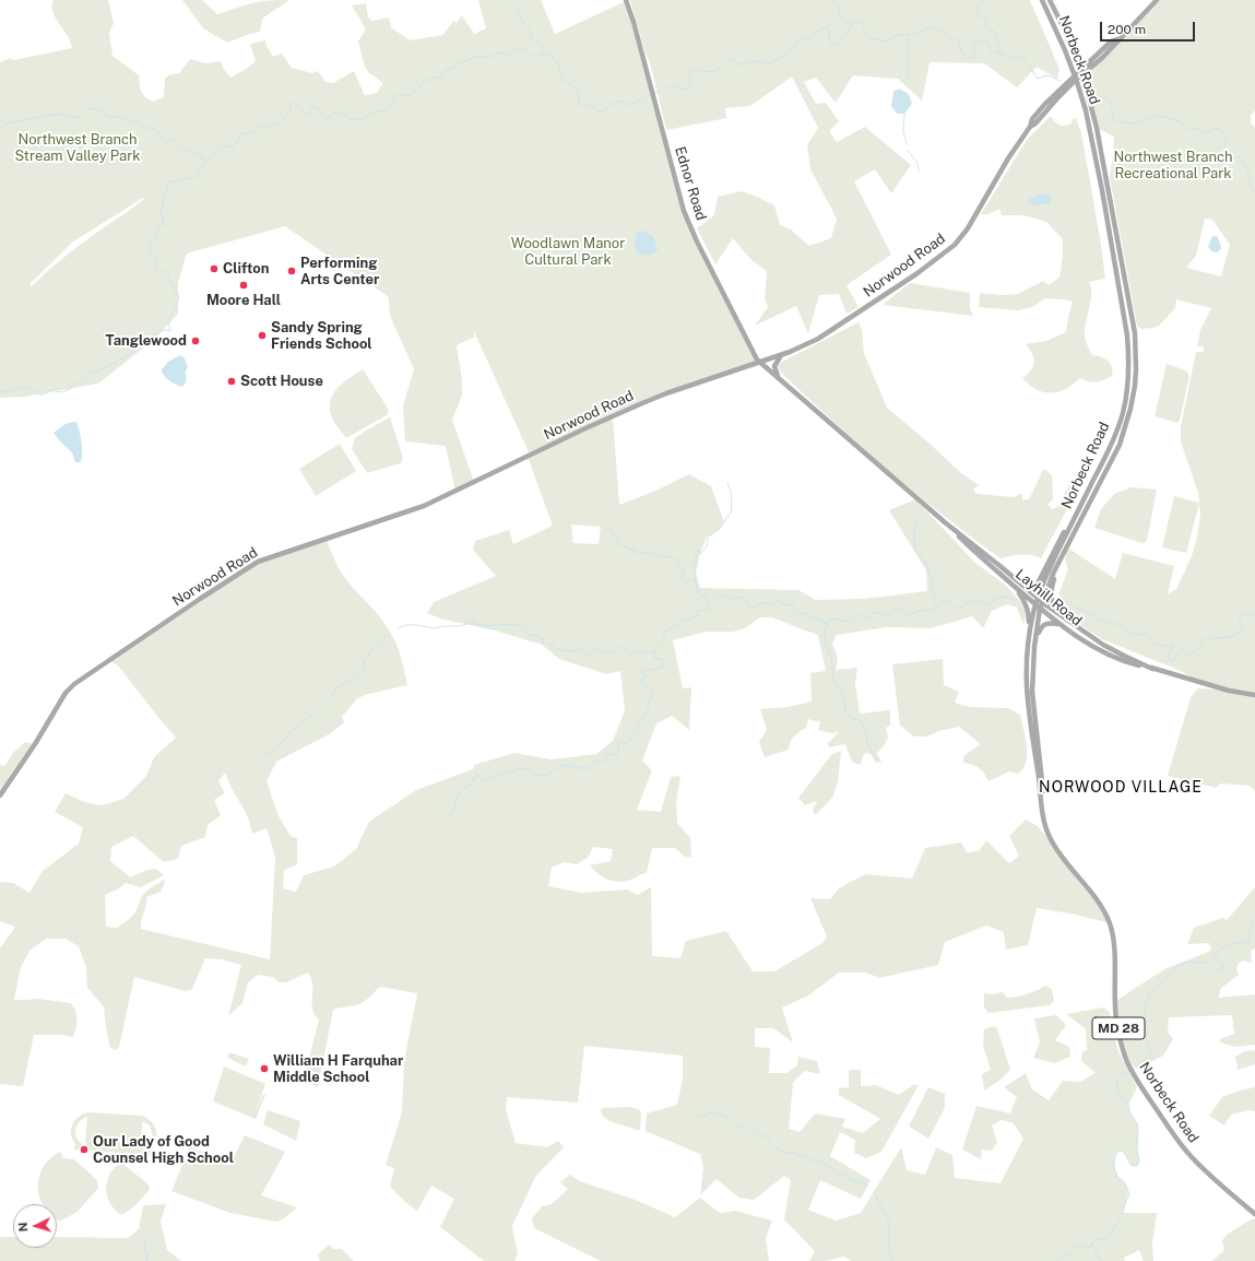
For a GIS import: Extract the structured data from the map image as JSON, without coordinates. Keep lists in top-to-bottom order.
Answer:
{
  "streets": {
    "main road": [
      "Norbeck Road",
      "Ednor Road",
      "Norwood Road",
      "Layhill Road",
      "MD 28"
    ]
  },
  "crossings": [
    ["Norbeck Road", "Norwood Road"],
    ["Norbeck Road", "Layhill Road"],
    ["Ednor Road", "Norwood Road"],
    ["Ednor Road", "Layhill Road"],
    ["Norwood Road", "Layhill Road"]
  ],
  "districts": ["NORWOOD VILLAGE"],
  "parks": ["Northwest Branch Stream Valley Park", "Northwest Branch Recreational Park", "Woodlawn Manor Cultural Park"],
  "places": [
    "Clifton",
    "Performing Arts Center",
    "Moore Hall",
    "Sandy Spring Friends School",
    "Tanglewood",
    "Scott House",
    "William H Farquhar Middle School",
    "Our Lady of Good Counsel High School"
  ],
  "scale_bar": "200 m",
  "north": "left"
}
